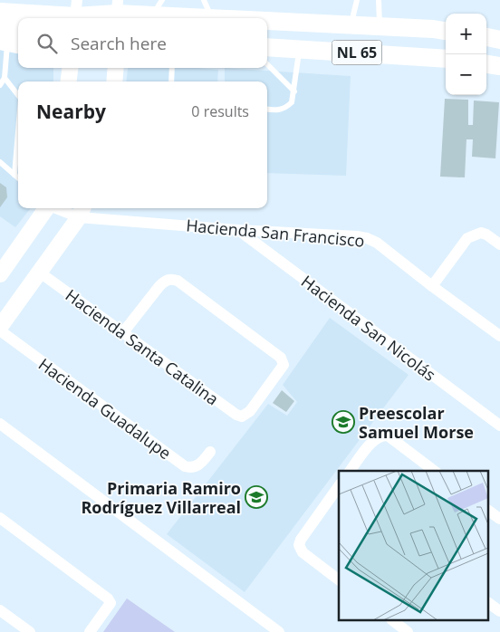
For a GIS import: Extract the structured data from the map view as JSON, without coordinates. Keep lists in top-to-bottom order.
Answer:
{
  "streets": {
    "main road": ["NL 65"],
    "street": [
      "Hacienda San Francisco",
      "Hacienda San Nicolás",
      "Hacienda Santa Catalina",
      "Hacienda Guadalupe"
    ]
  },
  "crossings": [
    ["Hacienda San Francisco", "Hacienda San Nicolás"]
  ],
  "places": {
    "school or university": ["Preescolar Samuel Morse", "Primaria Ramiro Rodríguez Villarreal"]
  },
  "page": {
    "map_buttons": ["+", "−"],
    "search": "Search here",
    "heading": ["Nearby", "0 results"]
  }
}
